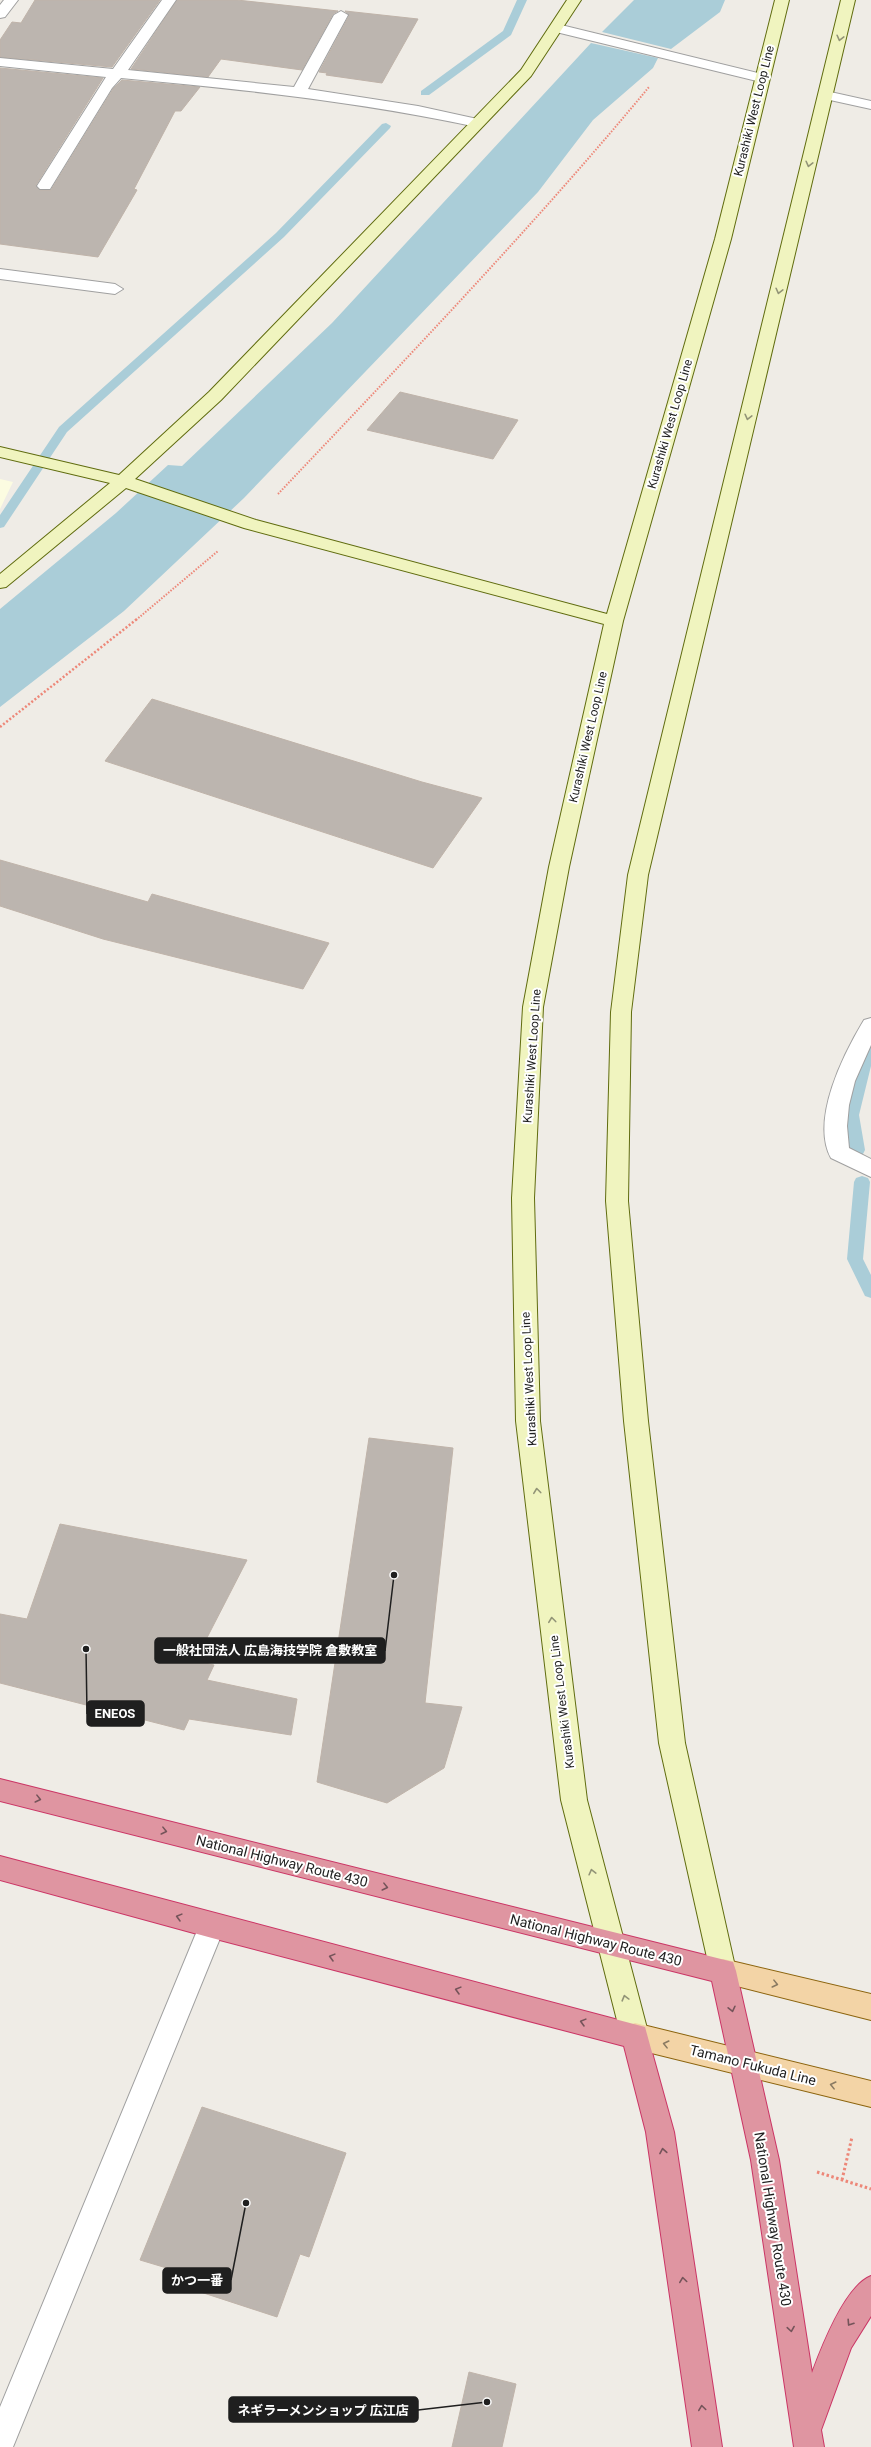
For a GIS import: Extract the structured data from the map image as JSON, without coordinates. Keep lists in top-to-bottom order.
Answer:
{
  "streets": {
    "highway": ["National Highway Route 430"],
    "main road": ["Kurashiki West Loop Line", "Tamano Fukuda Line"]
  },
  "crossings": [
    ["Kurashiki West Loop Line", "National Highway Route 430"],
    ["Kurashiki West Loop Line", "Tamano Fukuda Line"],
    ["National Highway Route 430", "Tamano Fukuda Line"]
  ],
  "one_way": ["National Highway Route 430"],
  "places": [
    "一般社団法人 広島海技学院 倉敷教室",
    "ENEOS",
    "かつ一番",
    "ネギラーメンショップ 広江店"
  ]
}
